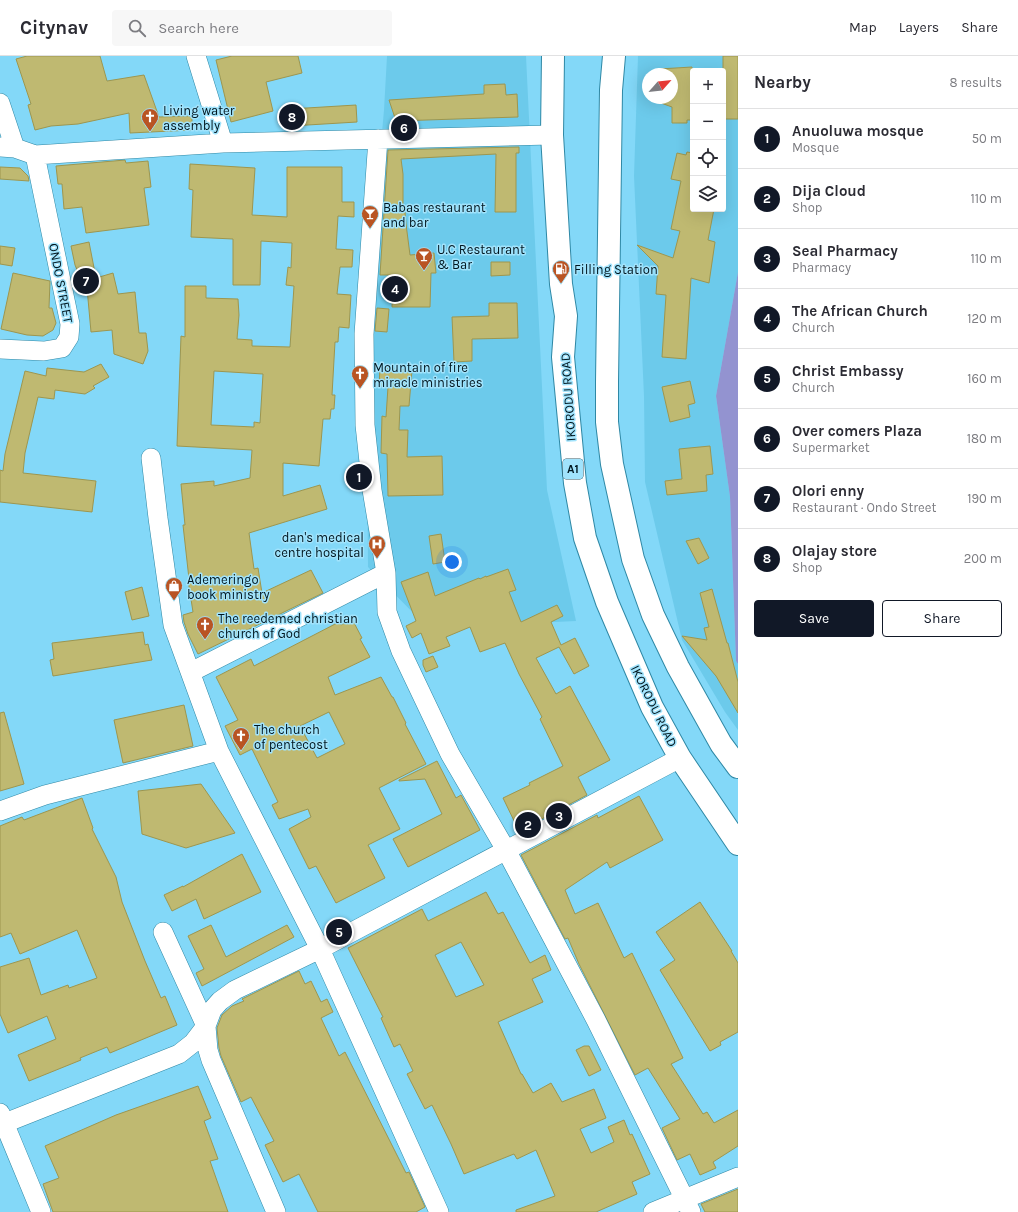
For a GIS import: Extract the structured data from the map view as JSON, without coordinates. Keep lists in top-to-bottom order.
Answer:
{
  "streets": {
    "highway": ["IKORODU ROAD", "A1"],
    "street": ["ONDO STREET"]
  },
  "places": {
    "church": [
      "Living water assembly",
      "Mountain of fire miracle ministries",
      "The reedemed christian church of God",
      "The church of pentecost"
    ],
    "bar": ["Babas restaurant and bar", "U.C Restaurant & Bar"],
    "fuel station": ["Filling Station"],
    "hospital": ["dan's medical centre hospital"],
    "shop": ["Ademeringo book ministry"]
  },
  "north": "top right",
  "page": {
    "header": "Citynav",
    "search": "Search here",
    "nav": ["Map", "Layers", "Share"],
    "heading": ["Nearby", "8 results"],
    "map_buttons": ["+", "−"],
    "pins": [
      "8",
      "6",
      "7",
      "4",
      "1",
      "3",
      "2",
      "5"
    ],
    "list": [
      {
        "mark": "1",
        "name": "Anuoluwa mosque",
        "note": "Mosque",
        "value": "50 m"
      },
      {
        "mark": "2",
        "name": "Dija Cloud",
        "note": "Shop",
        "value": "110 m"
      },
      {
        "mark": "3",
        "name": "Seal Pharmacy",
        "note": "Pharmacy",
        "value": "110 m"
      },
      {
        "mark": "4",
        "name": "The African Church",
        "note": "Church",
        "value": "120 m"
      },
      {
        "mark": "5",
        "name": "Christ Embassy",
        "note": "Church",
        "value": "160 m"
      },
      {
        "mark": "6",
        "name": "Over comers Plaza",
        "note": "Supermarket",
        "value": "180 m"
      },
      {
        "mark": "7",
        "name": "Olori enny",
        "note": "Restaurant · Ondo Street",
        "value": "190 m"
      },
      {
        "mark": "8",
        "name": "Olajay store",
        "note": "Shop",
        "value": "200 m"
      }
    ],
    "buttons": ["Save", "Share"]
  }
}
